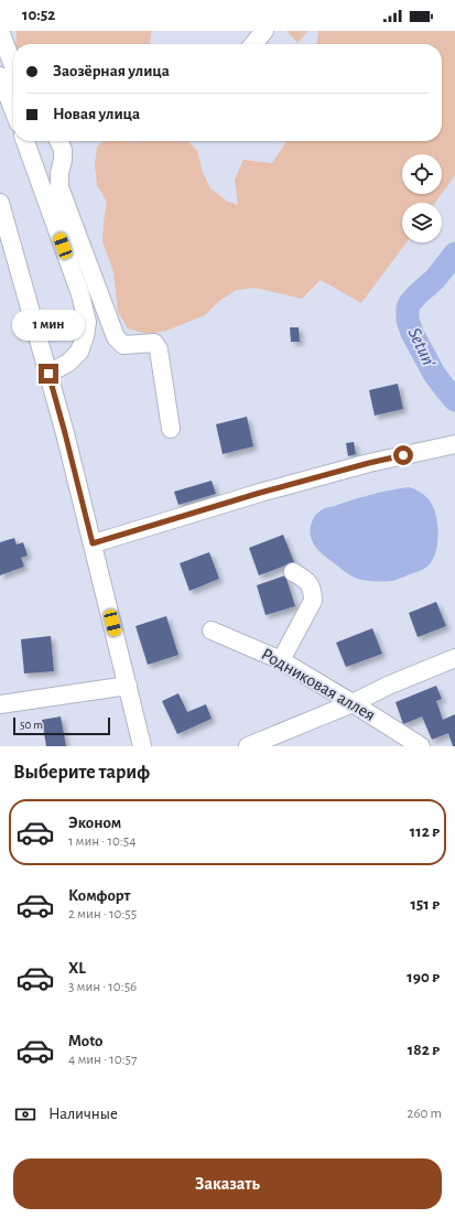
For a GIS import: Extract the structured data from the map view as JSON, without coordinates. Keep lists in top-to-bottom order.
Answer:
{
  "streets": {
    "street": ["Родниковая аллея"]
  },
  "water": ["Setun'"],
  "scale_bar": "50 m",
  "page": {
    "status": "10:52",
    "banner": ["Заозёрная улица", "Новая улица"],
    "bubble": "1 мин",
    "scale": "50 m",
    "heading": "Выберите тариф",
    "list": [
      {
        "name": "Эконом",
        "note": "1 мин · 10:54",
        "value": "112 ₽"
      },
      {
        "name": "Комфорт",
        "note": "2 мин · 10:55",
        "value": "151 ₽"
      },
      {
        "name": "XL",
        "note": "3 мин · 10:56",
        "value": "190 ₽"
      },
      {
        "name": "Moto",
        "note": "4 мин · 10:57",
        "value": "182 ₽"
      }
    ],
    "pay": ["Наличные", "260 m"],
    "buttons": "Заказать"
  }
}
